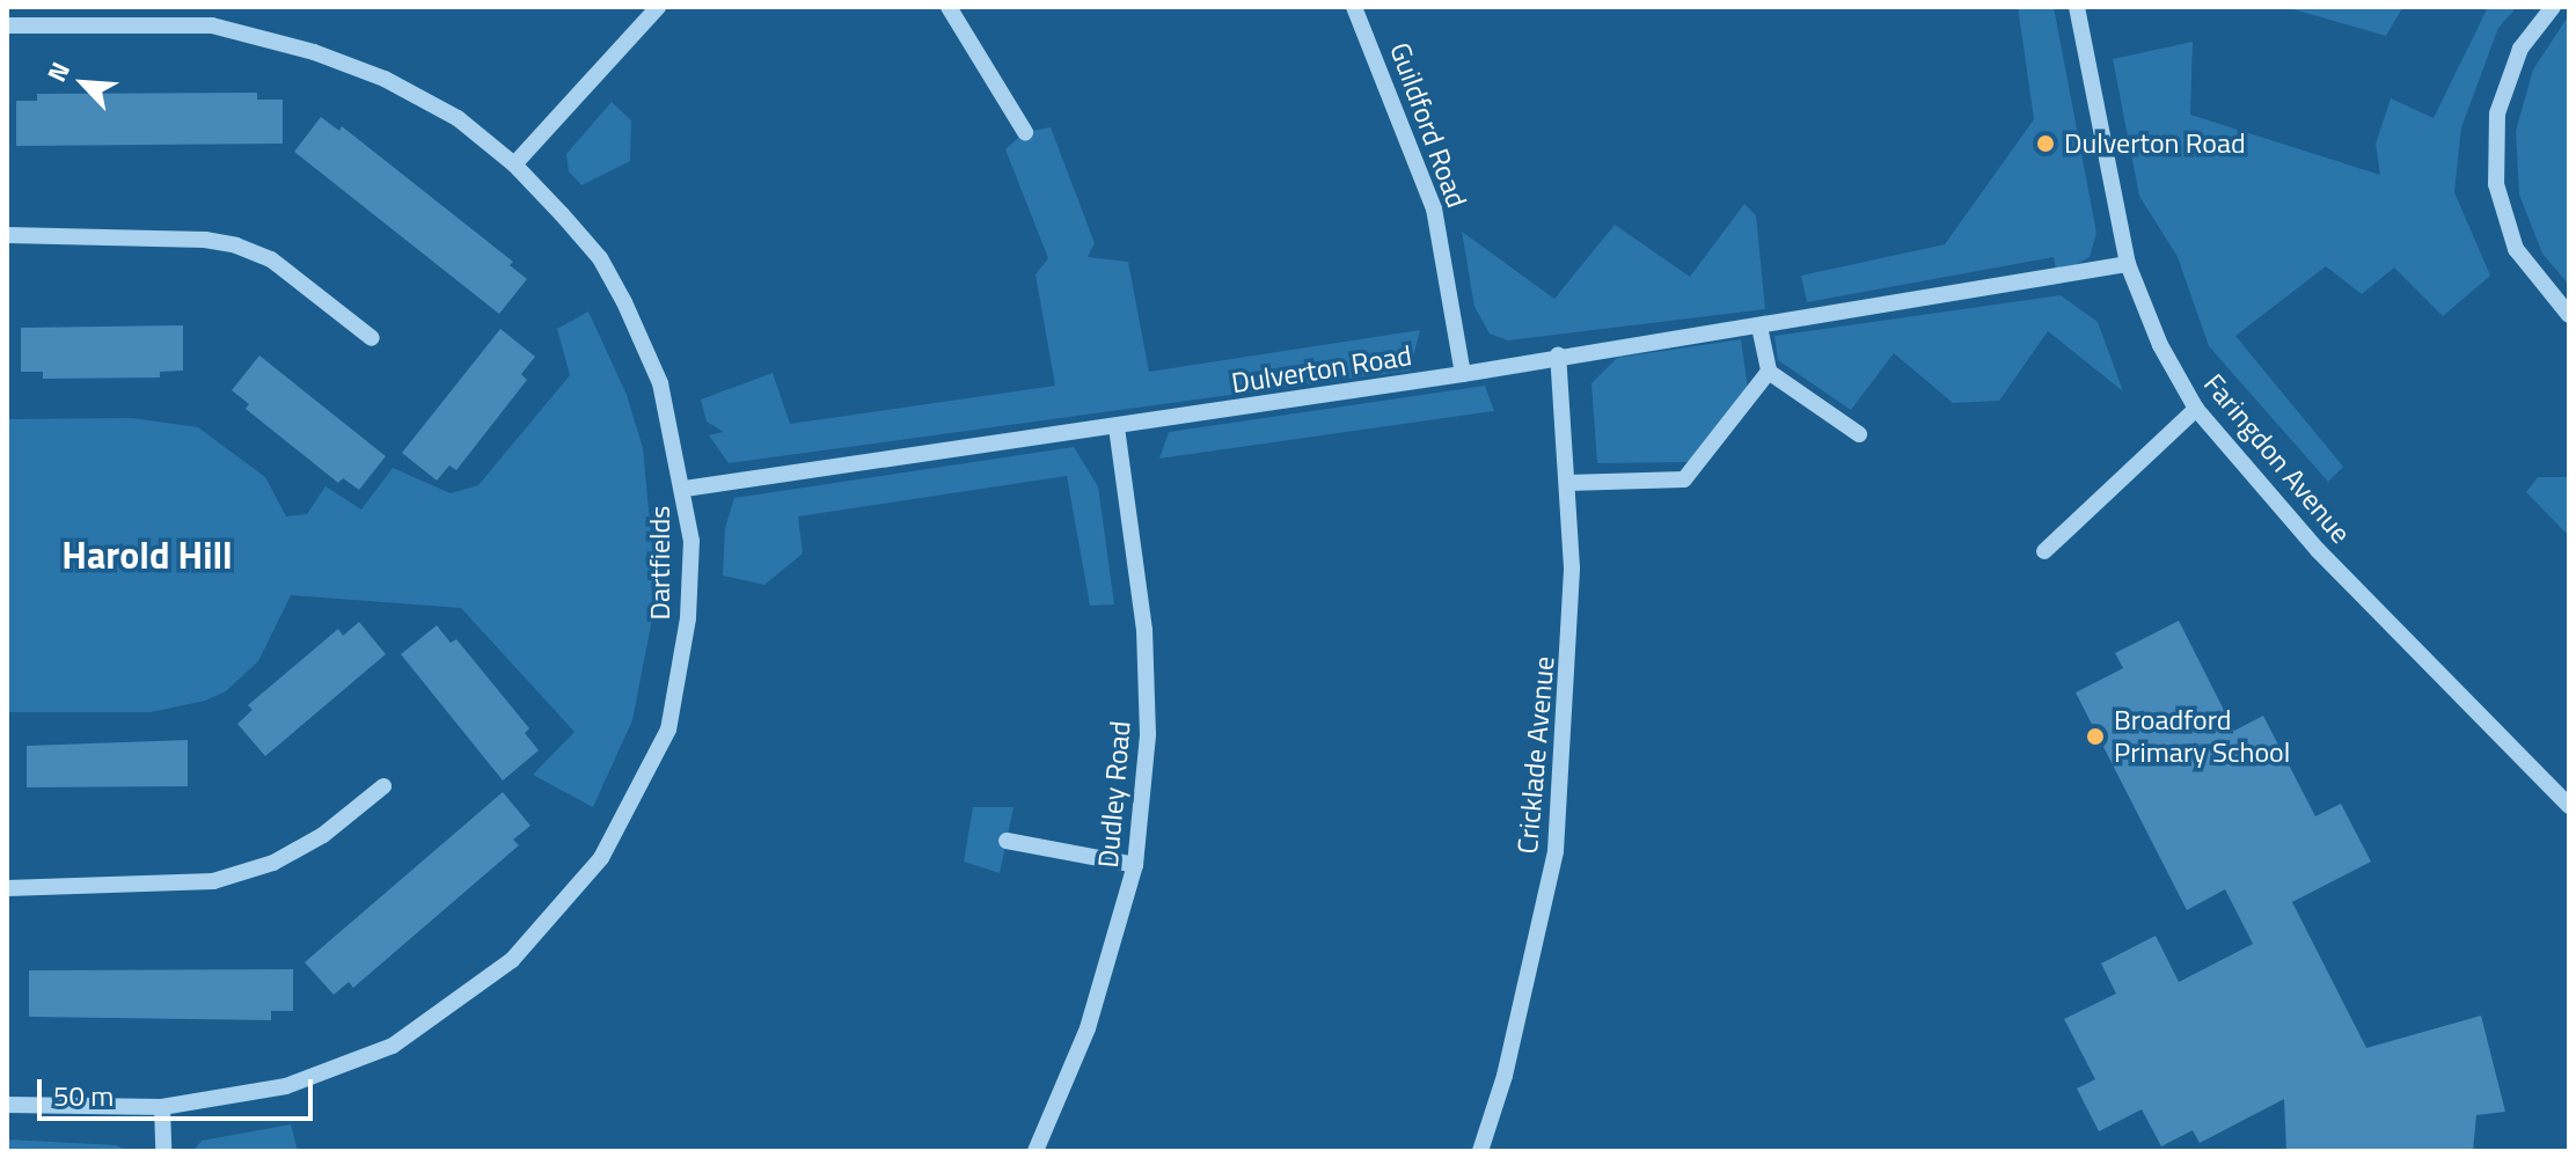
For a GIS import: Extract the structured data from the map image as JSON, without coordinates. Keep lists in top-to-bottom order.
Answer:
{
  "streets": {
    "street": [
      "Guildford Road",
      "Dulverton Road",
      "Faringdon Avenue",
      "Dartfields",
      "Cricklade Avenue",
      "Dudley Road"
    ]
  },
  "crossings": [
    ["Guildford Road", "Dulverton Road"],
    ["Dulverton Road", "Faringdon Avenue"],
    ["Dulverton Road", "Dartfields"],
    ["Dulverton Road", "Cricklade Avenue"],
    ["Dulverton Road", "Dudley Road"]
  ],
  "districts": ["Harold Hill"],
  "places": ["Dulverton Road", "Broadford Primary School"],
  "scale_bar": "50 m",
  "north": "top left"
}
